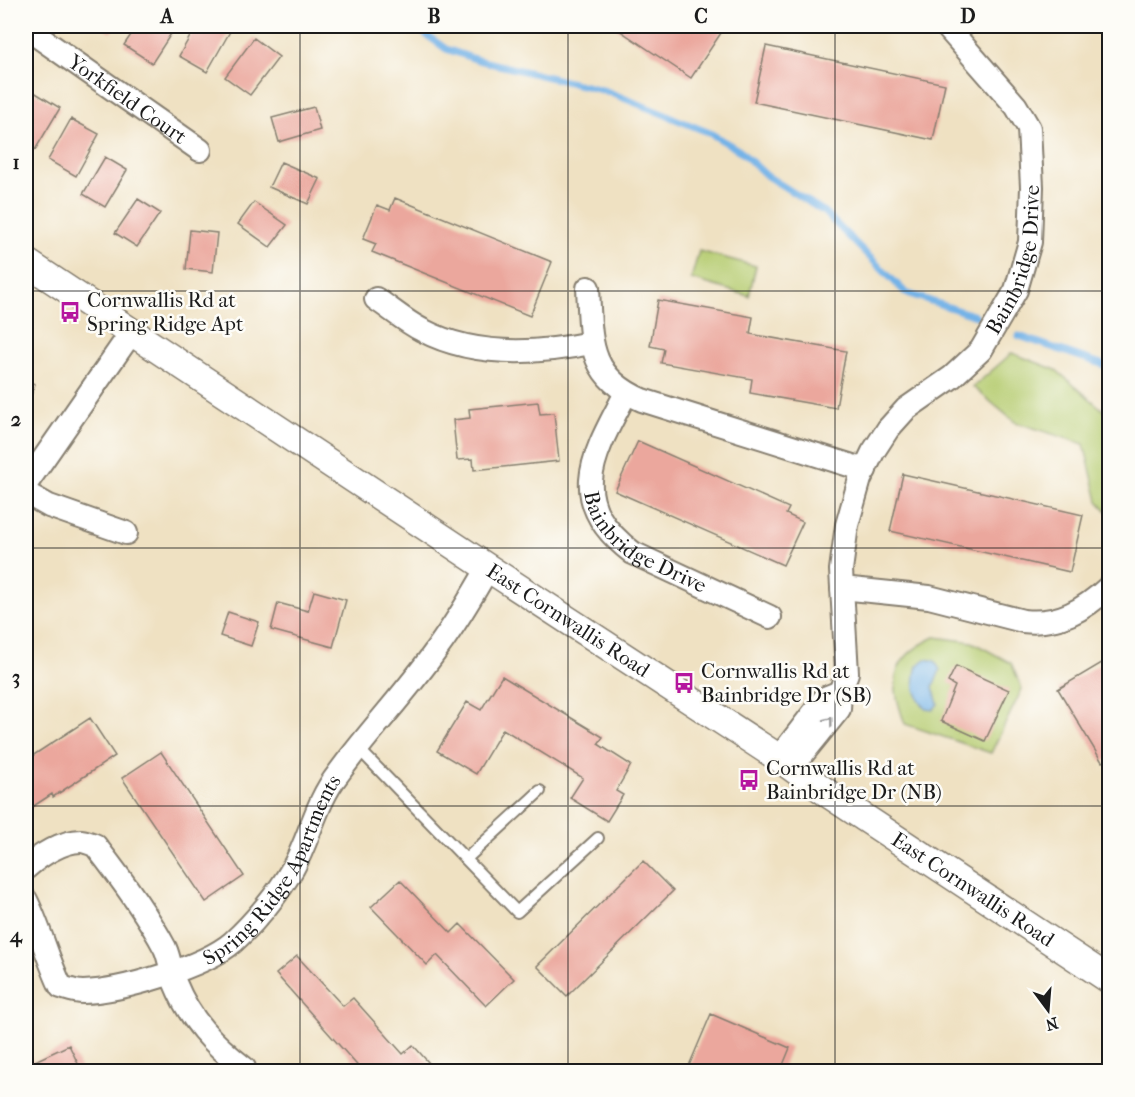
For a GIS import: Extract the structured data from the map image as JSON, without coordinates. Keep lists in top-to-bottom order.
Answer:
{
  "streets": {
    "street": [
      "Yorkfield Court",
      "Bainbridge Drive",
      "East Cornwallis Road",
      "Spring Ridge Apartments"
    ]
  },
  "crossings": [
    ["Bainbridge Drive", "East Cornwallis Road"],
    ["East Cornwallis Road", "Spring Ridge Apartments"]
  ],
  "places": {
    "bus stop": ["Cornwallis Rd at Spring Ridge Apt", "Cornwallis Rd at Bainbridge Dr (SB)", "Cornwallis Rd at Bainbridge Dr (NB)"]
  },
  "north": "bottom",
  "grid": {
    "columns": [
      "A",
      "B",
      "C",
      "D"
    ],
    "rows": [
      "1",
      "2",
      "3",
      "4"
    ]
  }
}
